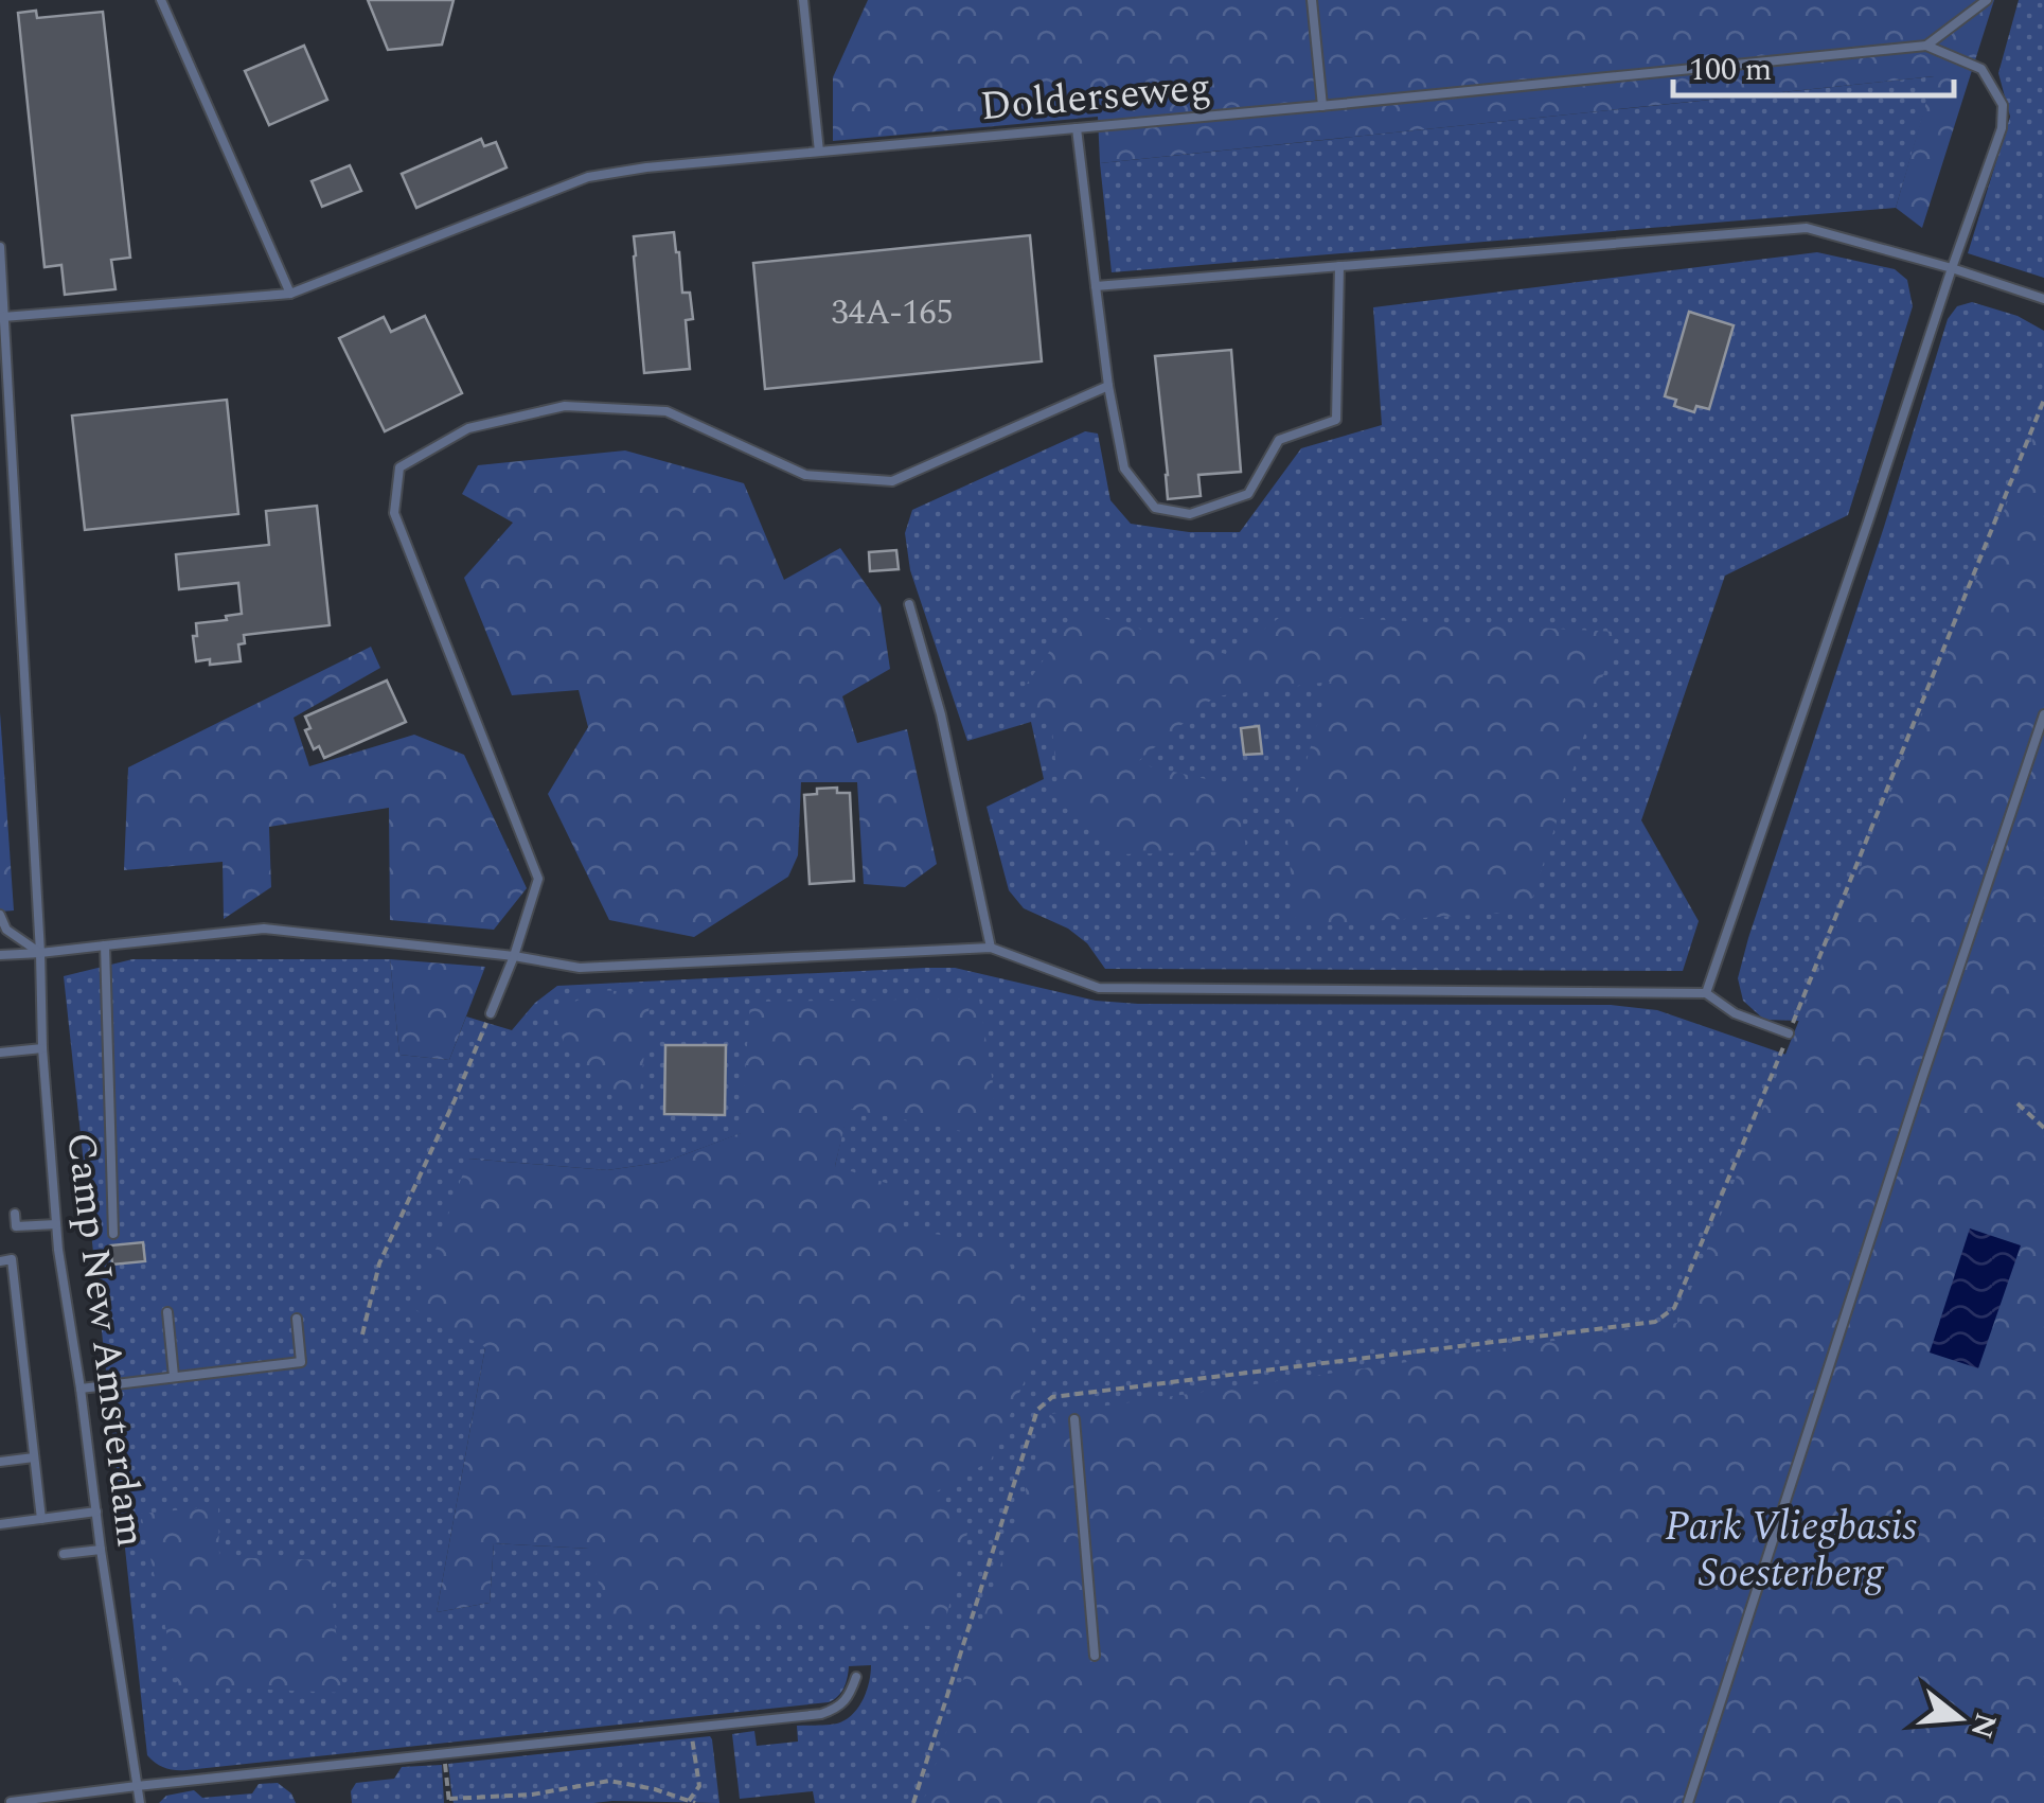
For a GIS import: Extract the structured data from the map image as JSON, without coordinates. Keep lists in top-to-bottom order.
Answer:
{
  "streets": {
    "lane": ["Dolderseweg", "Camp New Amsterdam"]
  },
  "crossings": [
    ["Dolderseweg", "Camp New Amsterdam"]
  ],
  "parks": ["Park Vliegbasis Soesterberg"],
  "house_numbers": ["34A-165"],
  "scale_bar": "100 m",
  "north": "right"
}
